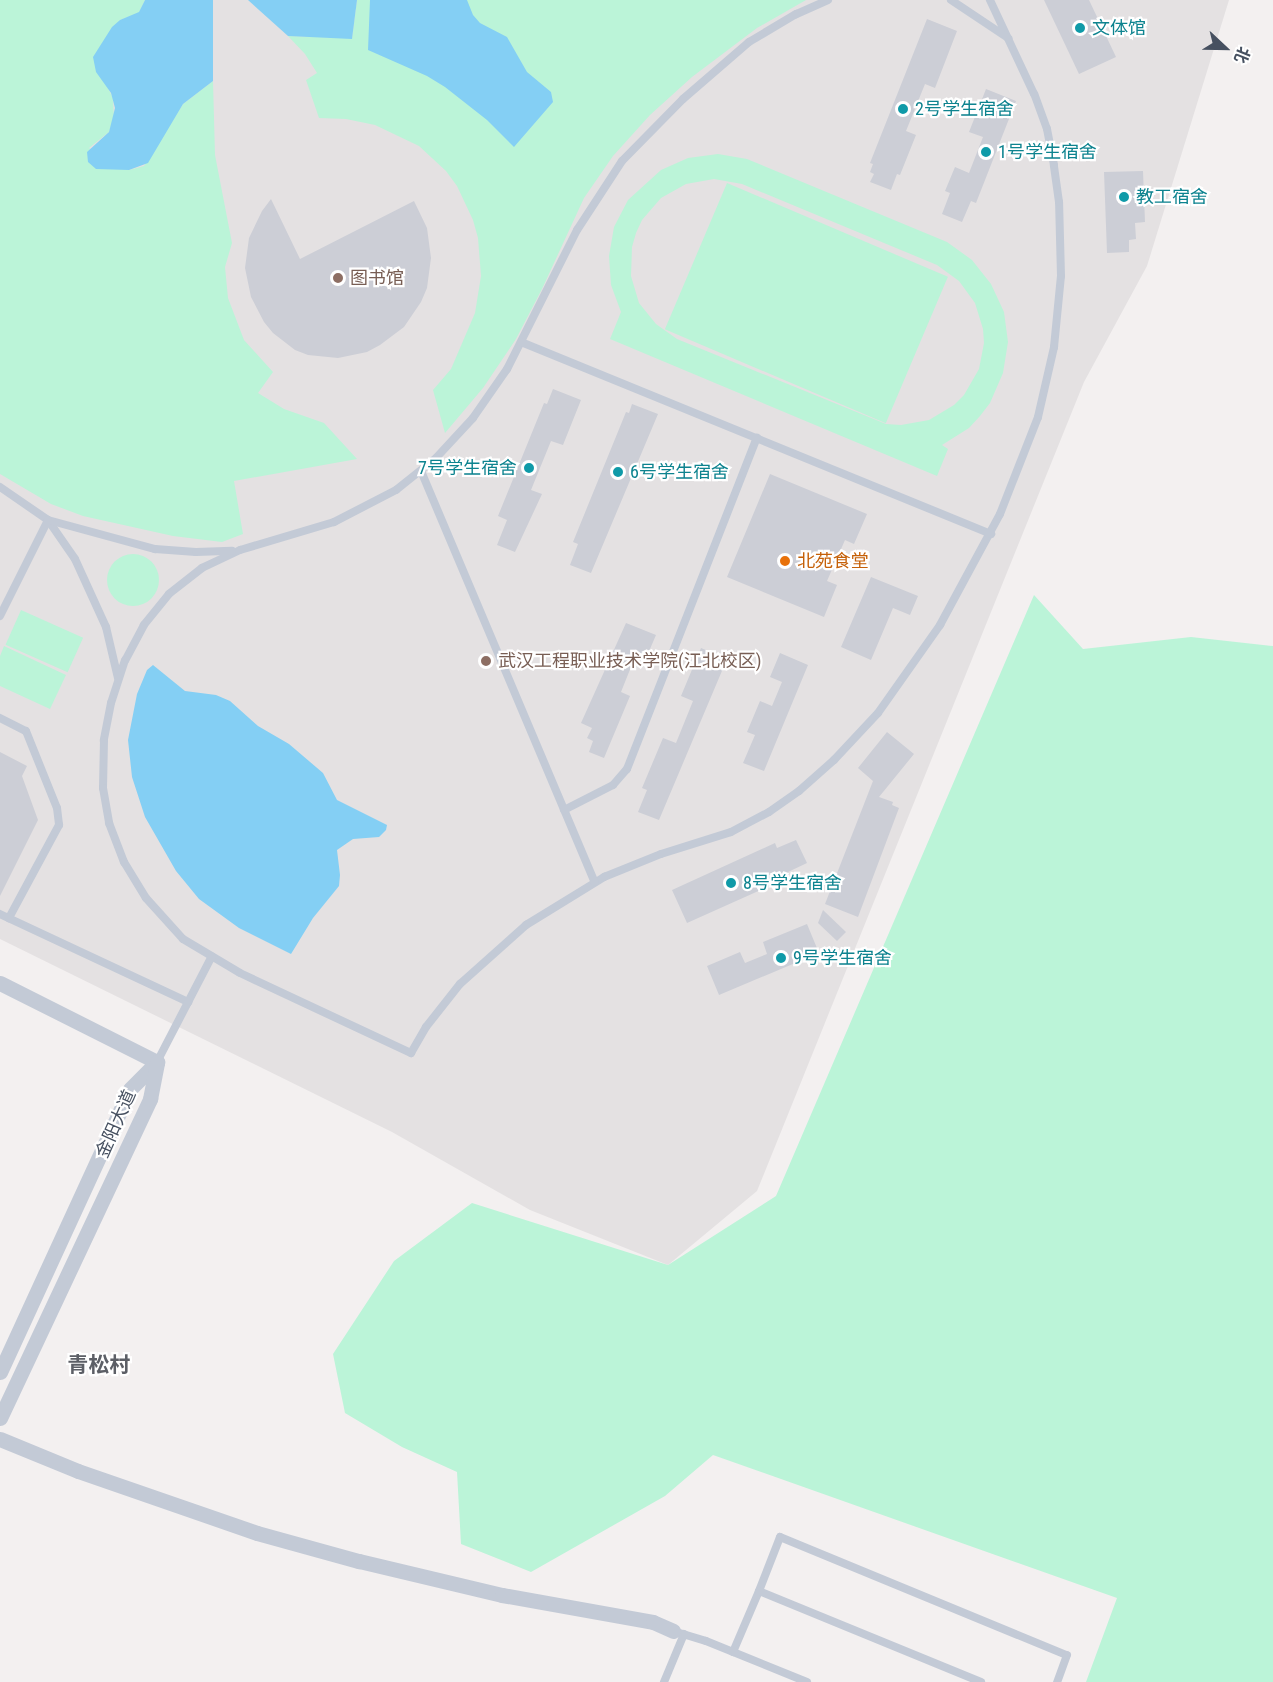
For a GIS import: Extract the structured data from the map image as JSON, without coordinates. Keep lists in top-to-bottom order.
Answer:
{
  "streets": {
    "street": ["金阳大道"]
  },
  "districts": ["青松村"],
  "places": [
    "文体馆",
    "2号学生宿舍",
    "1号学生宿舍",
    "教工宿舍",
    "图书馆",
    "7号学生宿舍",
    "6号学生宿舍",
    "北苑食堂",
    "武汉工程职业技术学院(江北校区)",
    "8号学生宿舍",
    "9号学生宿舍"
  ],
  "north": "right"
}
